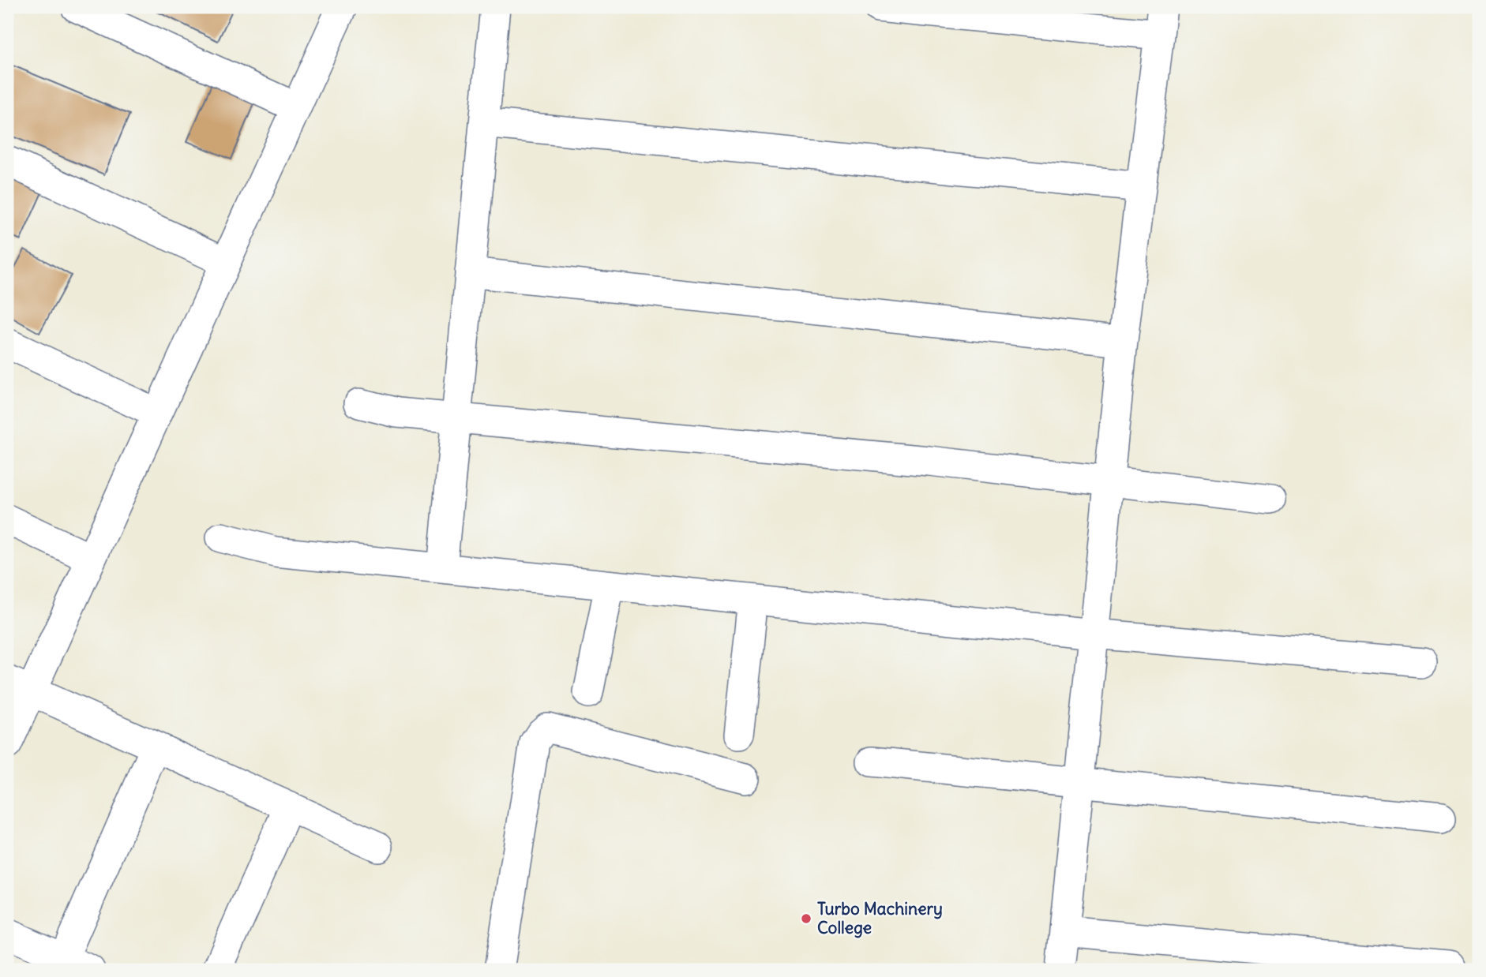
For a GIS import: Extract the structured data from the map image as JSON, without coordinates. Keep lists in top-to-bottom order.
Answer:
{
  "places": ["Turbo Machinery College"]
}
